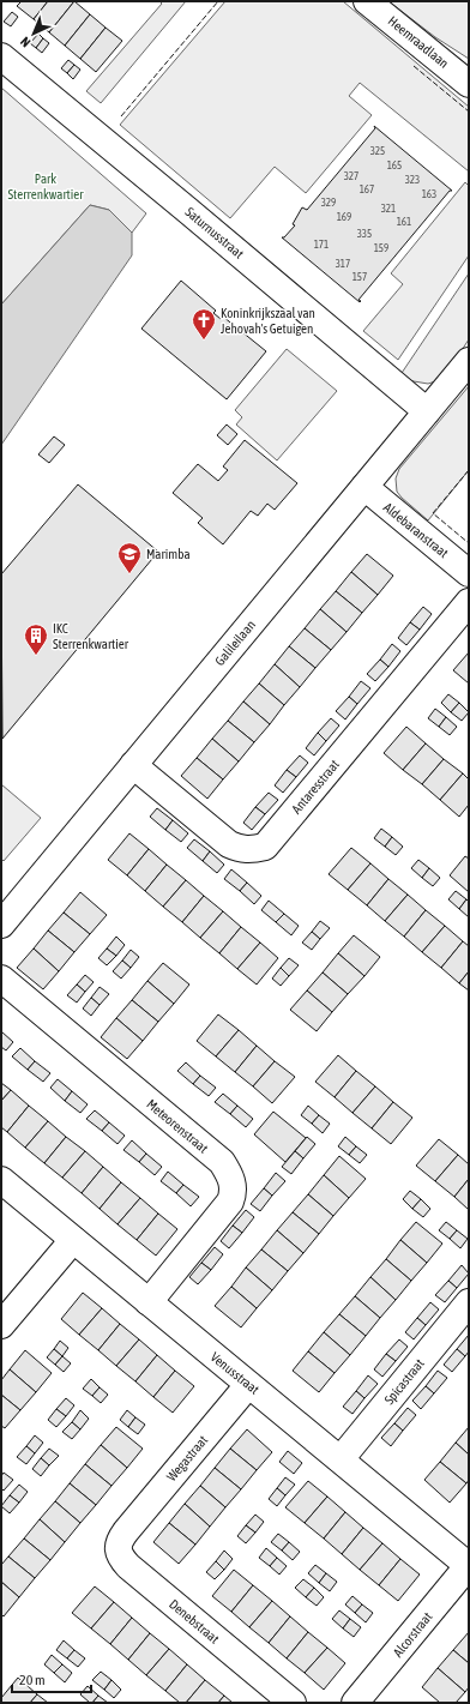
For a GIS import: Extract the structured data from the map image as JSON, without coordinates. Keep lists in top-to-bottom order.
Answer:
{
  "streets": {
    "street": [
      "Heemraadlaan",
      "Saturnusstraat",
      "Aldebaranstraat",
      "Galileilaan",
      "Antaresstraat",
      "Meteorenstraat",
      "Venusstraat",
      "Spicastraat",
      "Wegastraat",
      "Denebstraat",
      "Alcorstraat"
    ]
  },
  "crossings": [
    ["Saturnusstraat", "Galileilaan"],
    ["Aldebaranstraat", "Galileilaan"],
    ["Galileilaan", "Antaresstraat"],
    ["Meteorenstraat", "Venusstraat"],
    ["Venusstraat", "Spicastraat"],
    ["Venusstraat", "Wegastraat"],
    ["Venusstraat", "Alcorstraat"],
    ["Wegastraat", "Denebstraat"]
  ],
  "parks": ["Park Sterrenkwartier"],
  "places": {
    "church": ["Koninkrijkszaal van Jehovah's Getuigen"],
    "school or university": ["Marimba"],
    "building": ["IKC Sterrenkwartier"]
  },
  "house_numbers": [
    "325",
    "165",
    "327",
    "323",
    "167",
    "163",
    "329",
    "321",
    "169",
    "161",
    "335",
    "171",
    "159",
    "317",
    "157"
  ],
  "scale_bar": "20 m",
  "north": "bottom left"
}
